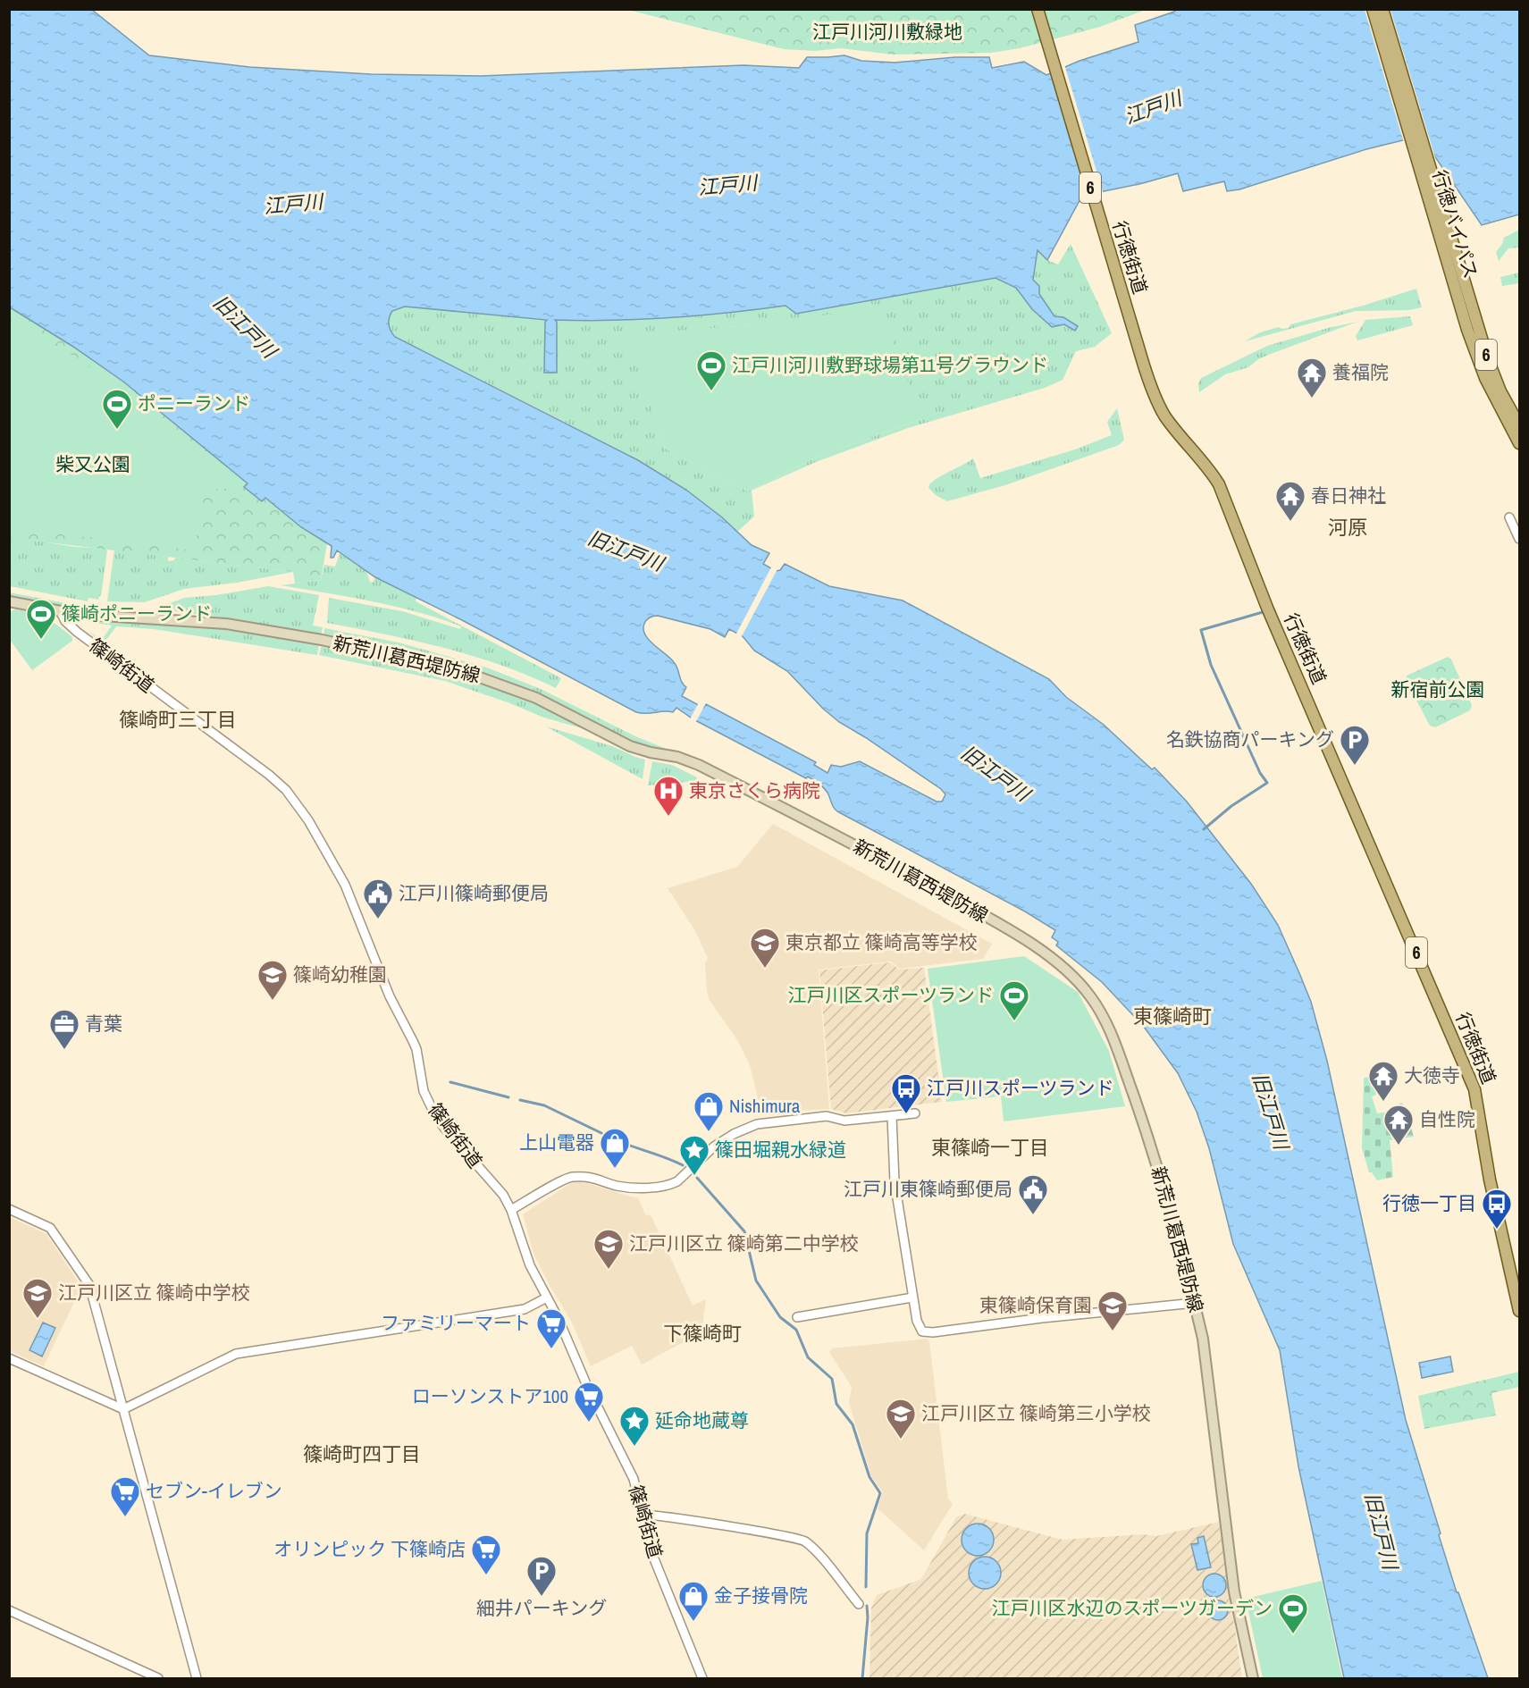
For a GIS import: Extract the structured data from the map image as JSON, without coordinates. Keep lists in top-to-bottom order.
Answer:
{
  "streets": {
    "main road": [
      "6",
      "行徳バイパス",
      "行徳街道",
      "新荒川葛西堤防線"
    ],
    "street": ["篠崎街道"]
  },
  "crossings": [
    ["新荒川葛西堤防線", "篠崎街道"]
  ],
  "districts": [
    "河原",
    "篠崎町三丁目",
    "東篠崎町",
    "東篠崎一丁目",
    "下篠崎町",
    "篠崎町四丁目"
  ],
  "water": ["江戸川", "旧江戸川"],
  "parks": ["江戸川河川敷緑地", "柴又公園", "新宿前公園"],
  "places": {
    "sports": [
      "江戸川河川敷野球場第11号グラウンド",
      "ポニーランド",
      "篠崎ポニーランド",
      "江戸川区スポーツランド",
      "江戸川区水辺のスポーツガーデン"
    ],
    "temple": [
      "養福院",
      "春日神社",
      "大徳寺",
      "自性院"
    ],
    "parking": ["名鉄協商パーキング", "細井パーキング"],
    "hospital": ["東京さくら病院"],
    "public building": ["江戸川篠崎郵便局", "江戸川東篠崎郵便局"],
    "school or university": [
      "東京都立 篠崎高等学校",
      "篠崎幼稚園",
      "江戸川区立 篠崎第二中学校",
      "江戸川区立 篠崎中学校",
      "東篠崎保育園",
      "江戸川区立 篠崎第三小学校"
    ],
    "office": ["青葉"],
    "bus stop": ["江戸川スポーツランド", "行徳一丁目"],
    "shop": ["Nishimura", "上山電器", "金子接骨院"],
    "place": ["篠田堀親水緑道", "延命地蔵尊"],
    "supermarket": [
      "ファミリーマート",
      "ローソンストア100",
      "セブン-イレブン",
      "オリンピック 下篠崎店"
    ]
  }
}
